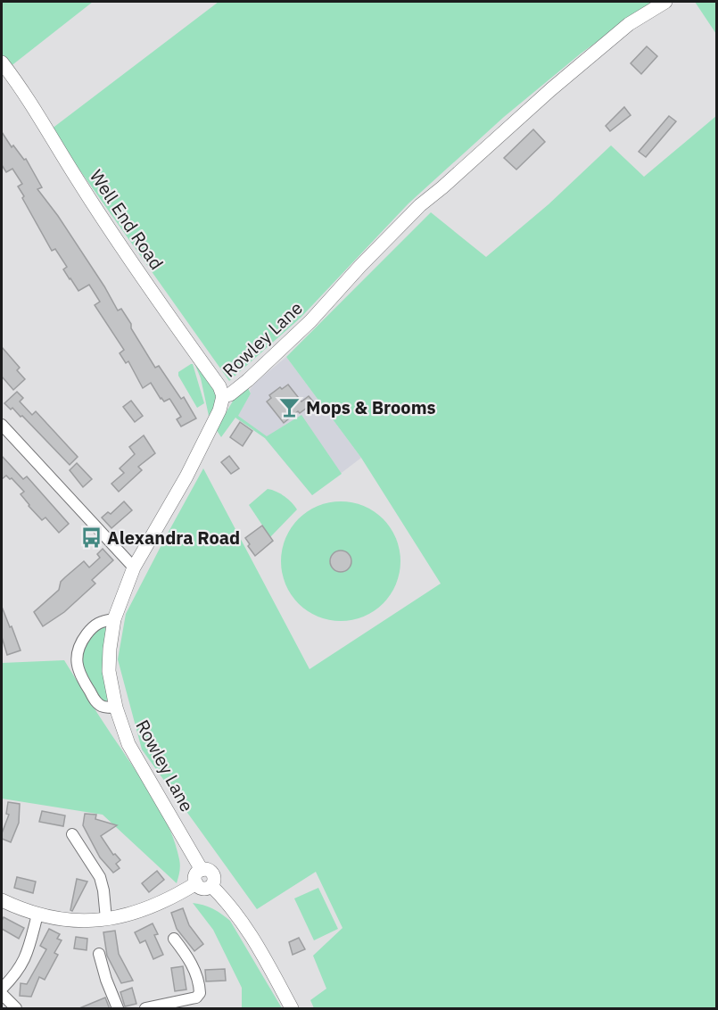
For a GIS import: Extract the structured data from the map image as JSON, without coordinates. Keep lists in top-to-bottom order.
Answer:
{
  "streets": {
    "street": ["Well End Road", "Rowley Lane"]
  },
  "crossings": [
    ["Well End Road", "Rowley Lane"]
  ],
  "places": {
    "bar": ["Mops & Brooms"],
    "bus stop": ["Alexandra Road"]
  }
}
